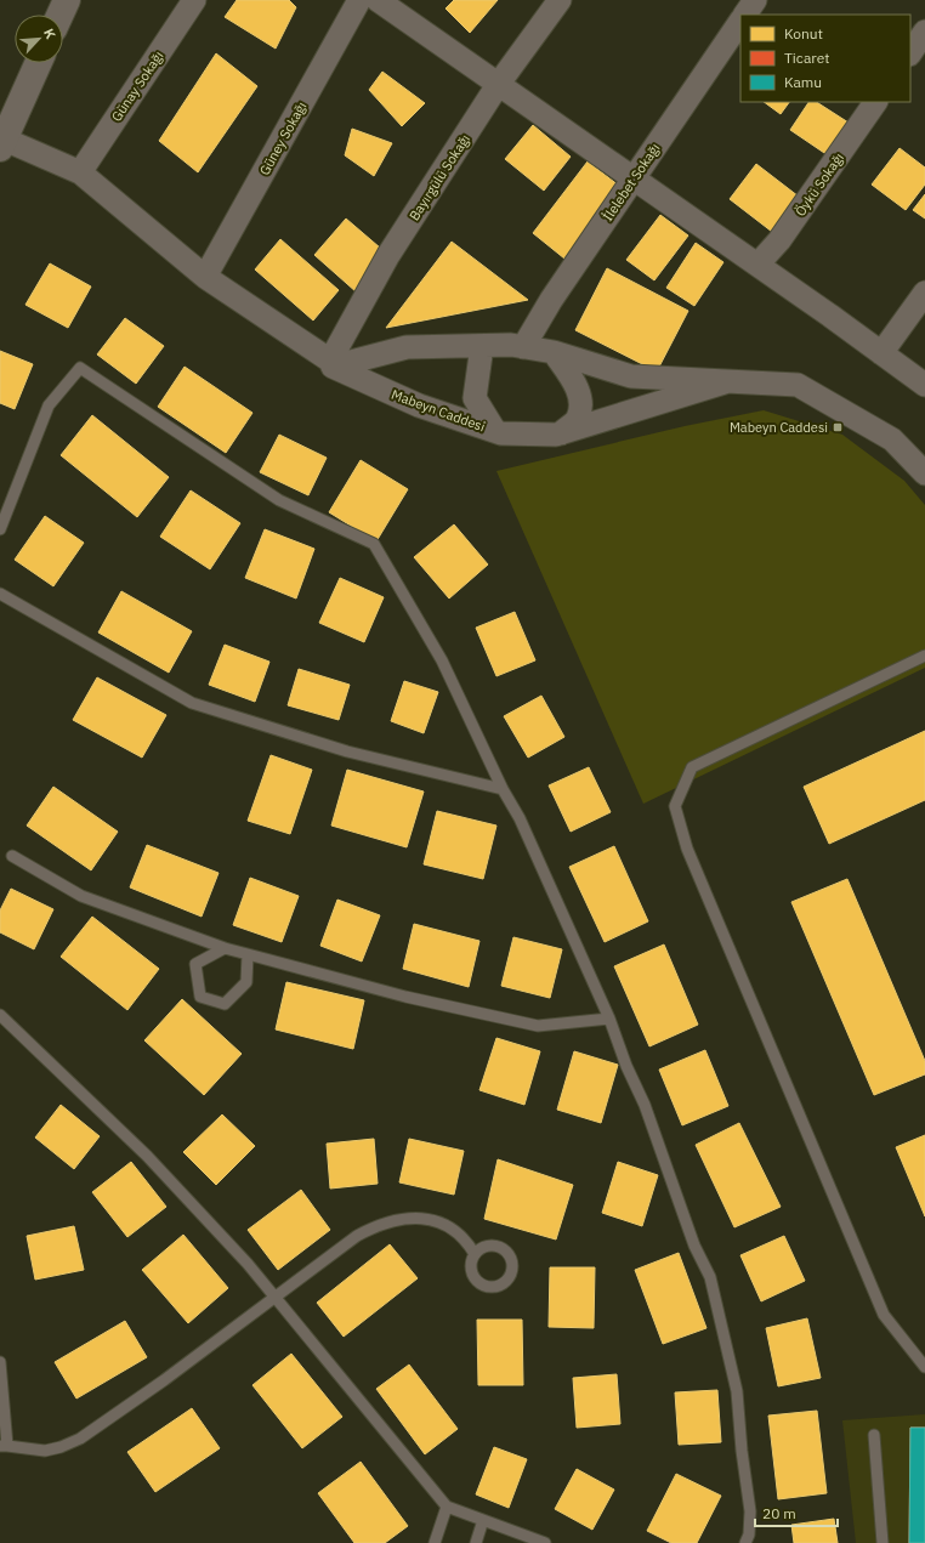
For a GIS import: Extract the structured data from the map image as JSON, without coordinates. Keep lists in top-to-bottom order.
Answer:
{
  "streets": {
    "street": [
      "Günay Sokağı",
      "Güney Sokağı",
      "Bayırgülü Sokağı",
      "İlelebet Sokağı",
      "Öykü Sokağı",
      "Mabeyn Caddesi"
    ]
  },
  "crossings": [
    ["Günay Sokağı", "Mabeyn Caddesi"],
    ["Güney Sokağı", "Mabeyn Caddesi"],
    ["Bayırgülü Sokağı", "Mabeyn Caddesi"],
    ["İlelebet Sokağı", "Mabeyn Caddesi"]
  ],
  "places": {
    "transit": ["Mabeyn Caddesi"]
  },
  "legend": ["Konut", "Ticaret", "Kamu"],
  "scale_bar": "20 m",
  "north": "top right"
}
